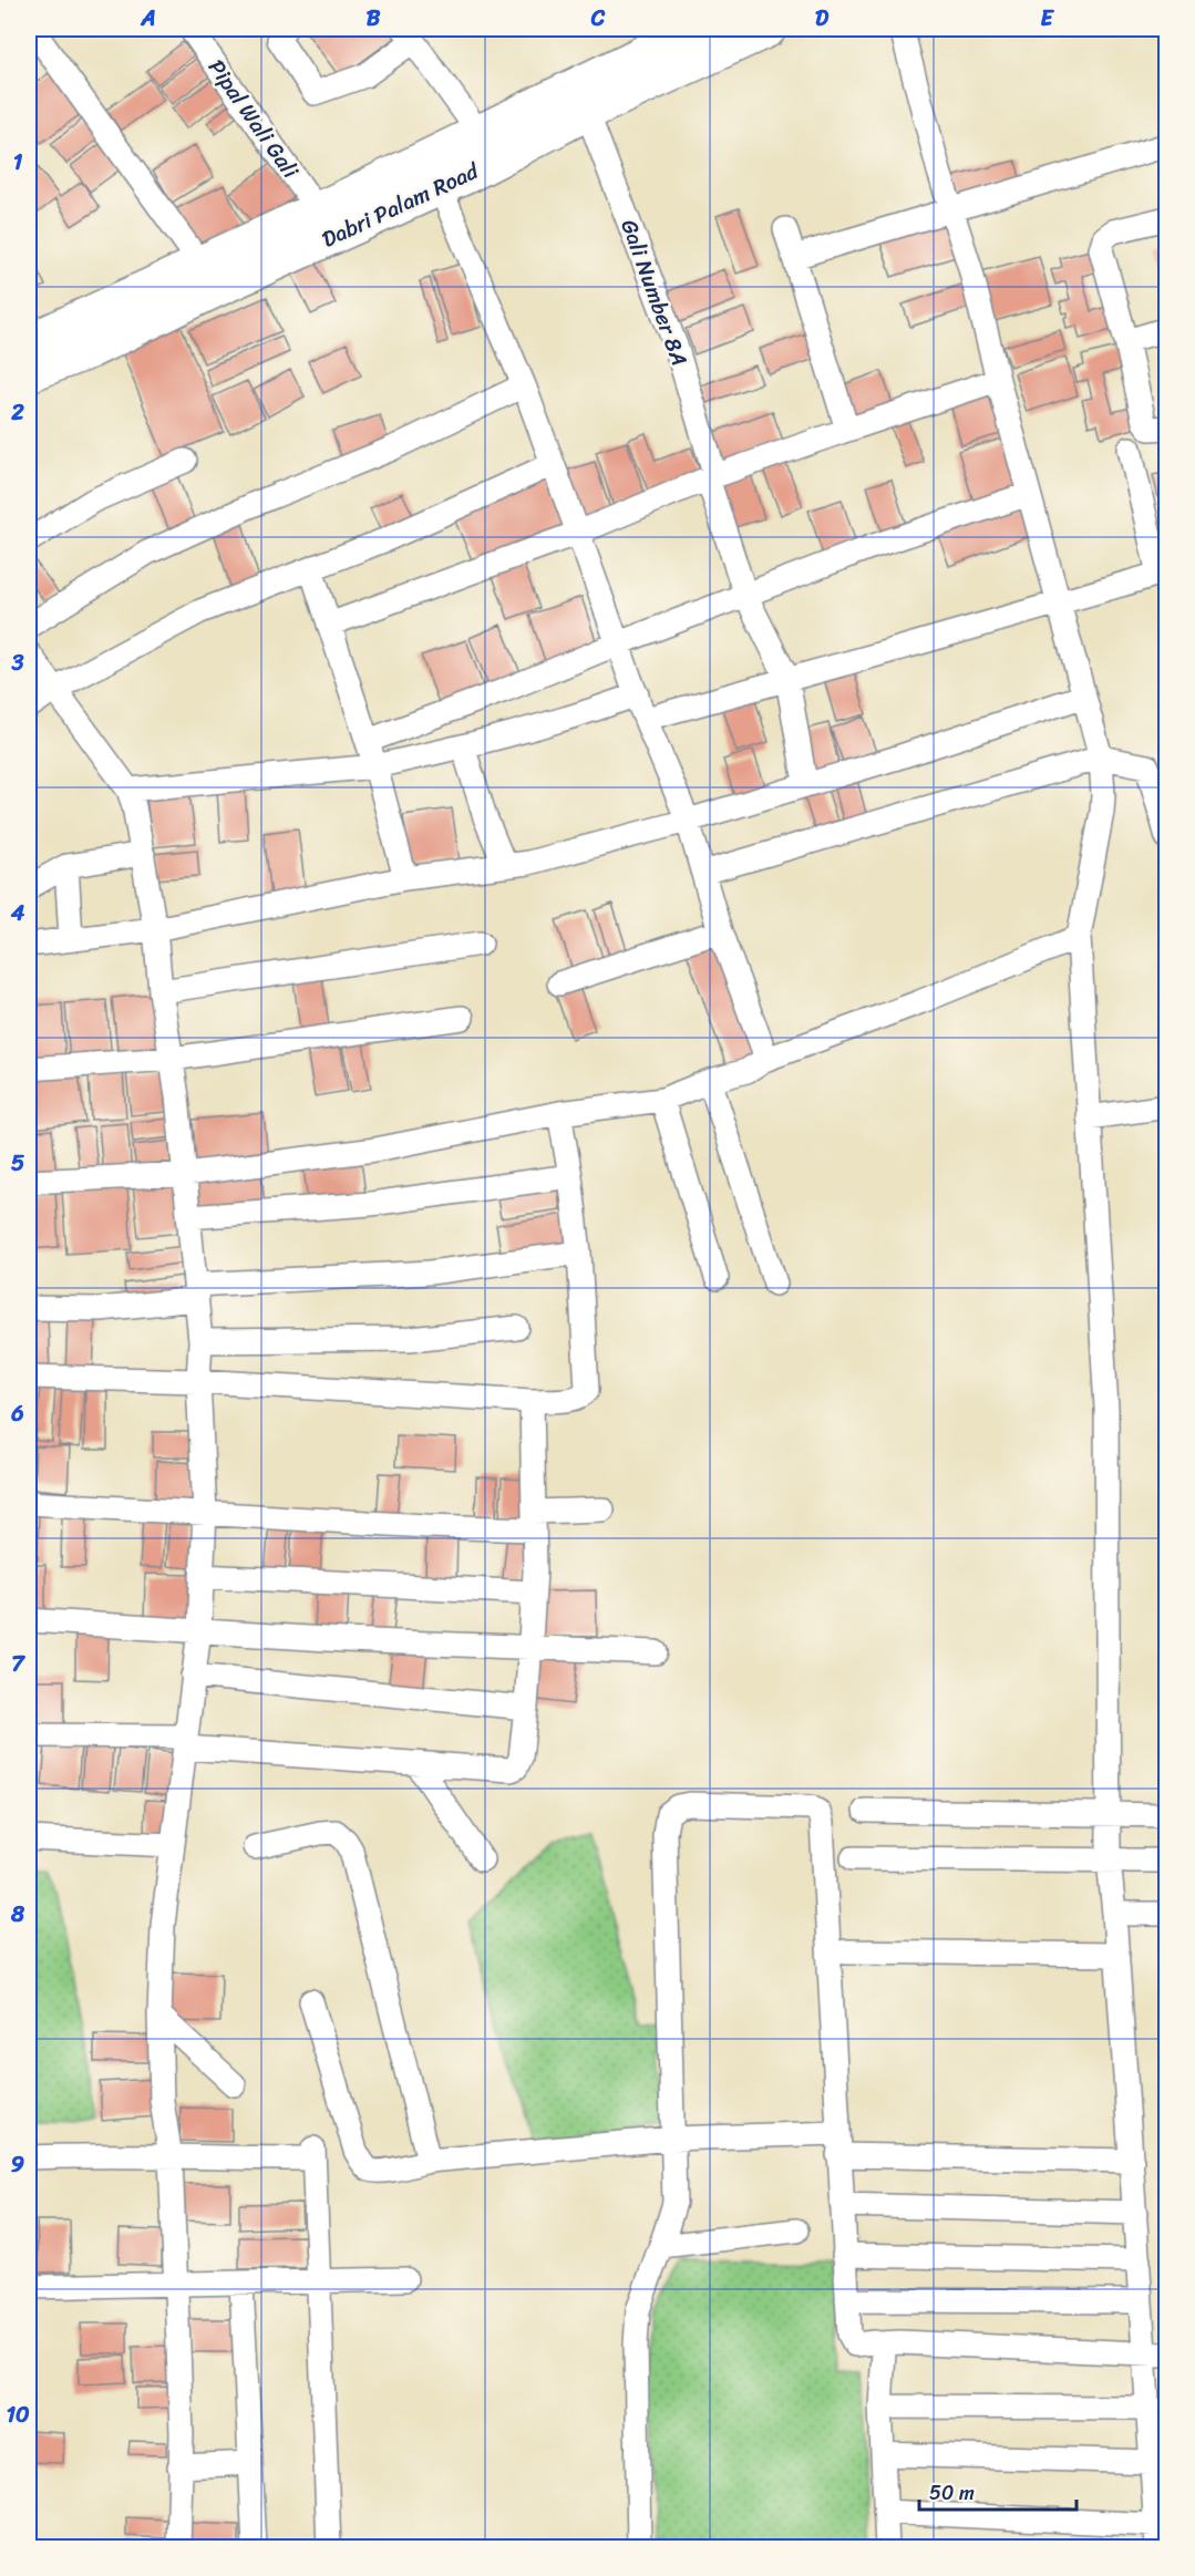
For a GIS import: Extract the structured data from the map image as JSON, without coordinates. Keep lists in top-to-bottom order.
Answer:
{
  "streets": {
    "main road": ["Dabri Palam Road"],
    "street": ["Pipal Wali Gali", "Gali Number 8A"]
  },
  "crossings": [
    ["Pipal Wali Gali", "Dabri Palam Road"],
    ["Dabri Palam Road", "Gali Number 8A"]
  ],
  "scale_bar": "50 m",
  "grid": {
    "columns": [
      "A",
      "B",
      "C",
      "D",
      "E"
    ],
    "rows": [
      "1",
      "2",
      "3",
      "4",
      "5",
      "6",
      "7",
      "8",
      "9",
      "10"
    ]
  }
}
